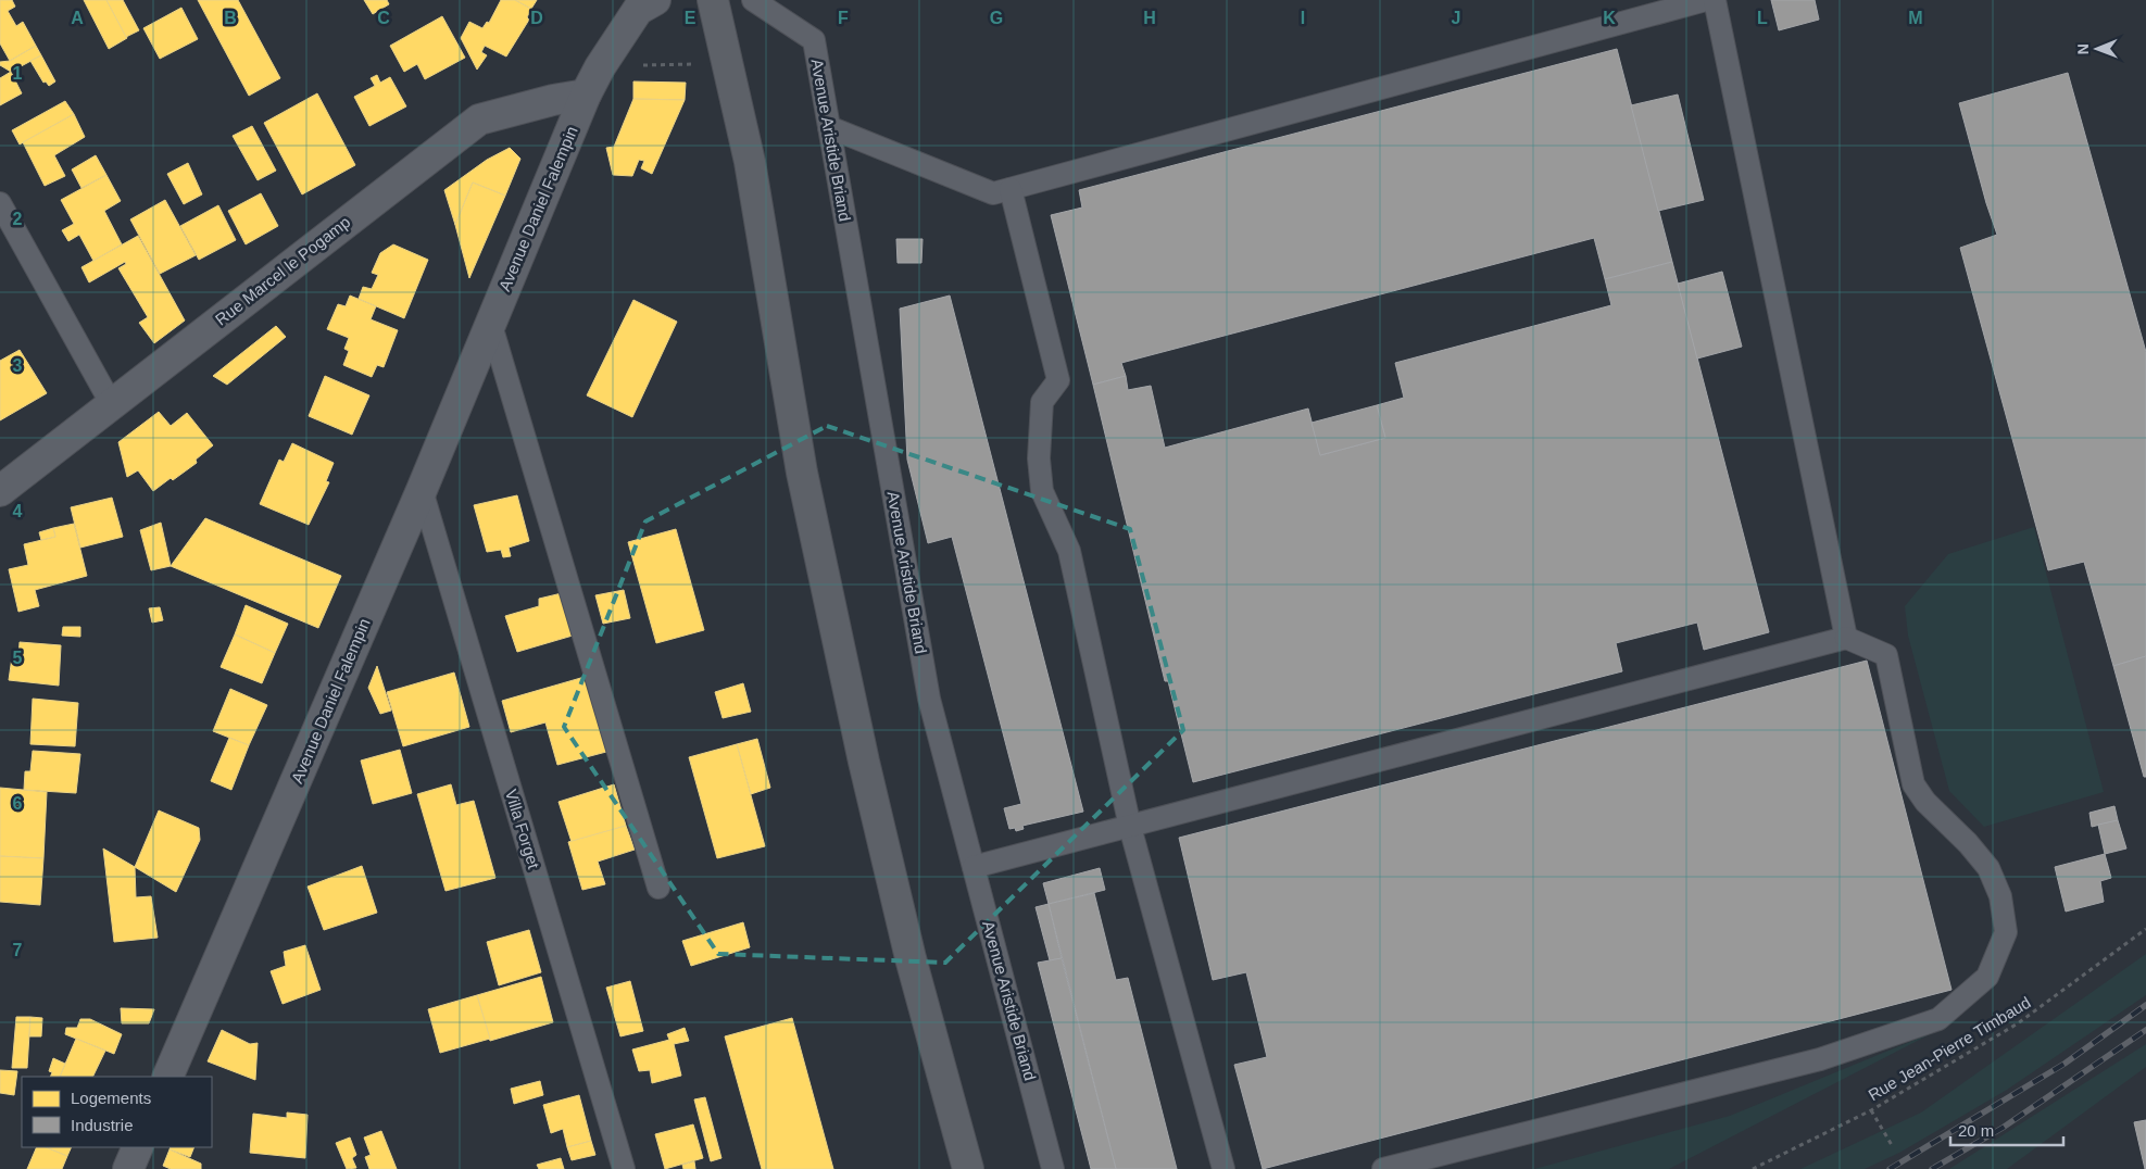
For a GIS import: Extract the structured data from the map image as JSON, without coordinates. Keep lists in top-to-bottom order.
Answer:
{
  "streets": {
    "street": ["Avenue Daniel Falempin", "Rue Marcel le Pogamp"],
    "lane": ["Avenue Aristide Briand", "Villa Forget"],
    "path": ["Rue Jean-Pierre Timbaud"]
  },
  "crossings": [
    ["Avenue Daniel Falempin", "Rue Marcel le Pogamp"],
    ["Avenue Daniel Falempin", "Villa Forget"]
  ],
  "legend": ["Logements", "Industrie"],
  "scale_bar": "20 m",
  "north": "left",
  "grid": {
    "columns": [
      "A",
      "B",
      "C",
      "D",
      "E",
      "F",
      "G",
      "H",
      "I",
      "J",
      "K",
      "L",
      "M"
    ],
    "rows": [
      "1",
      "2",
      "3",
      "4",
      "5",
      "6",
      "7"
    ]
  }
}
